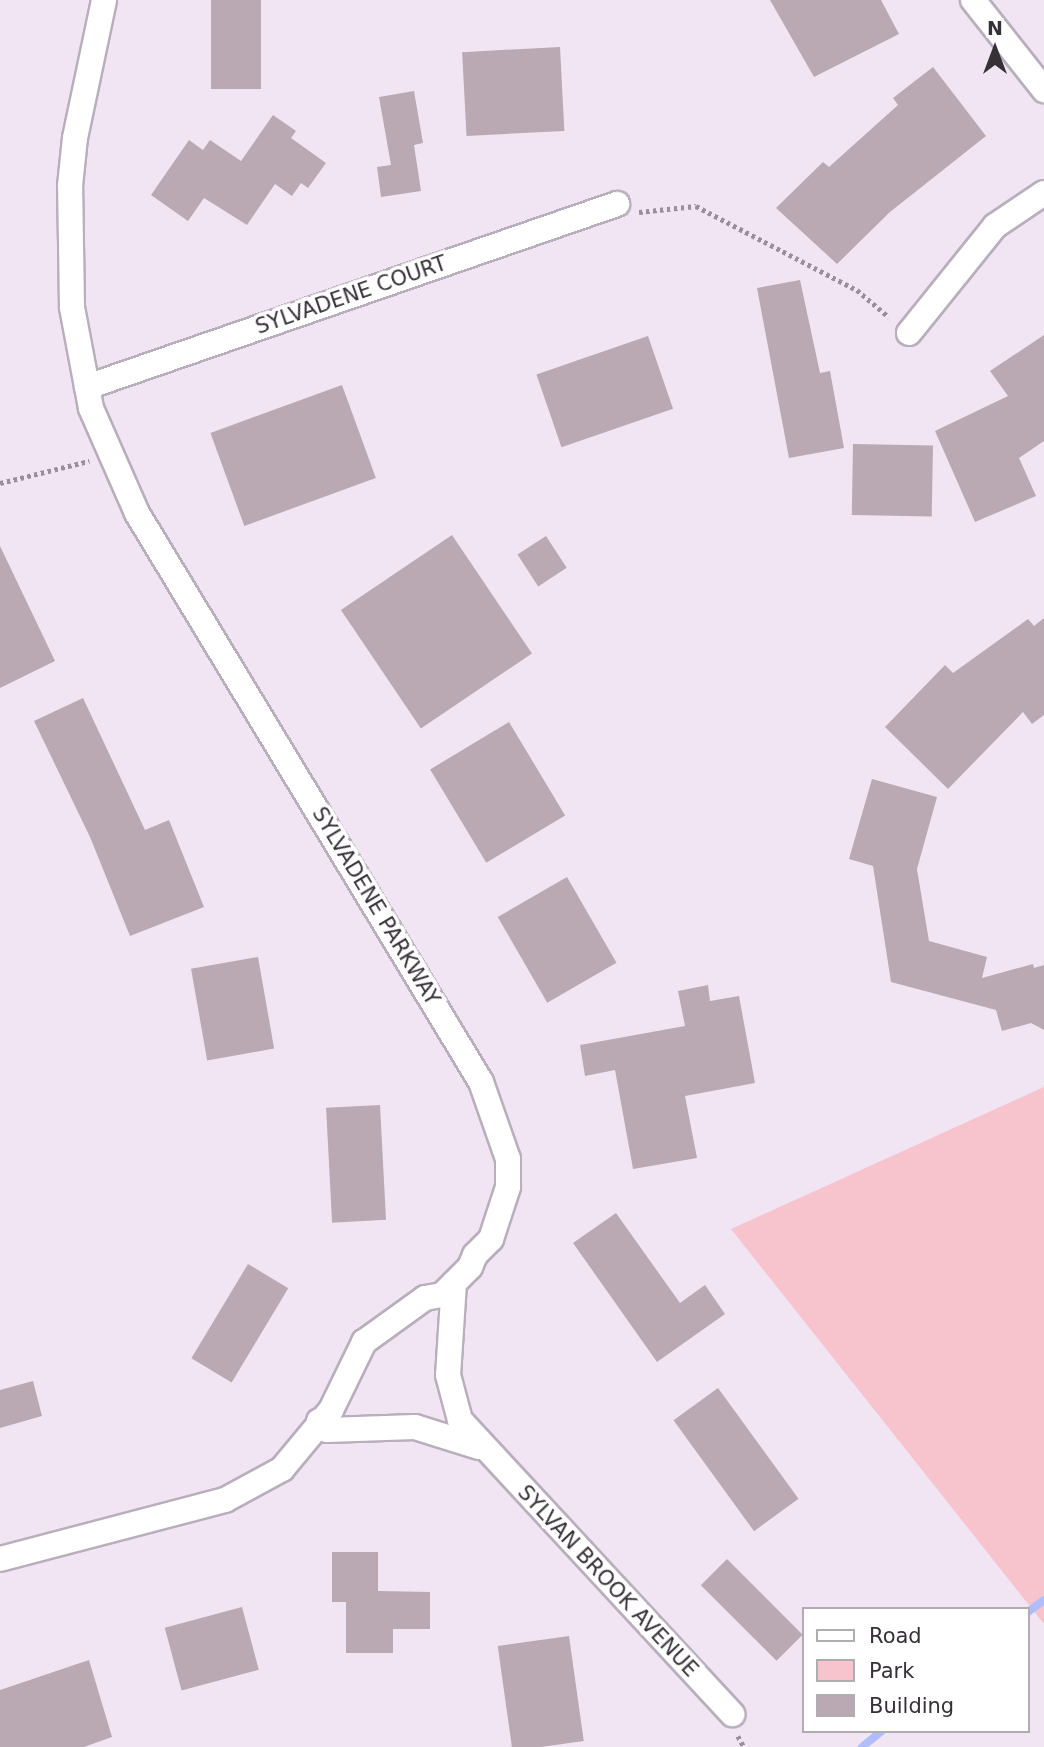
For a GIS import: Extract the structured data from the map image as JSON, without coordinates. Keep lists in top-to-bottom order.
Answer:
{
  "streets": {
    "street": ["SYLVADENE COURT", "SYLVADENE PARKWAY", "SYLVAN BROOK AVENUE"]
  },
  "crossings": [
    ["SYLVADENE COURT", "SYLVADENE PARKWAY"],
    ["SYLVADENE PARKWAY", "SYLVAN BROOK AVENUE"]
  ],
  "legend": ["Road", "Park", "Building"],
  "north": "top"
}
